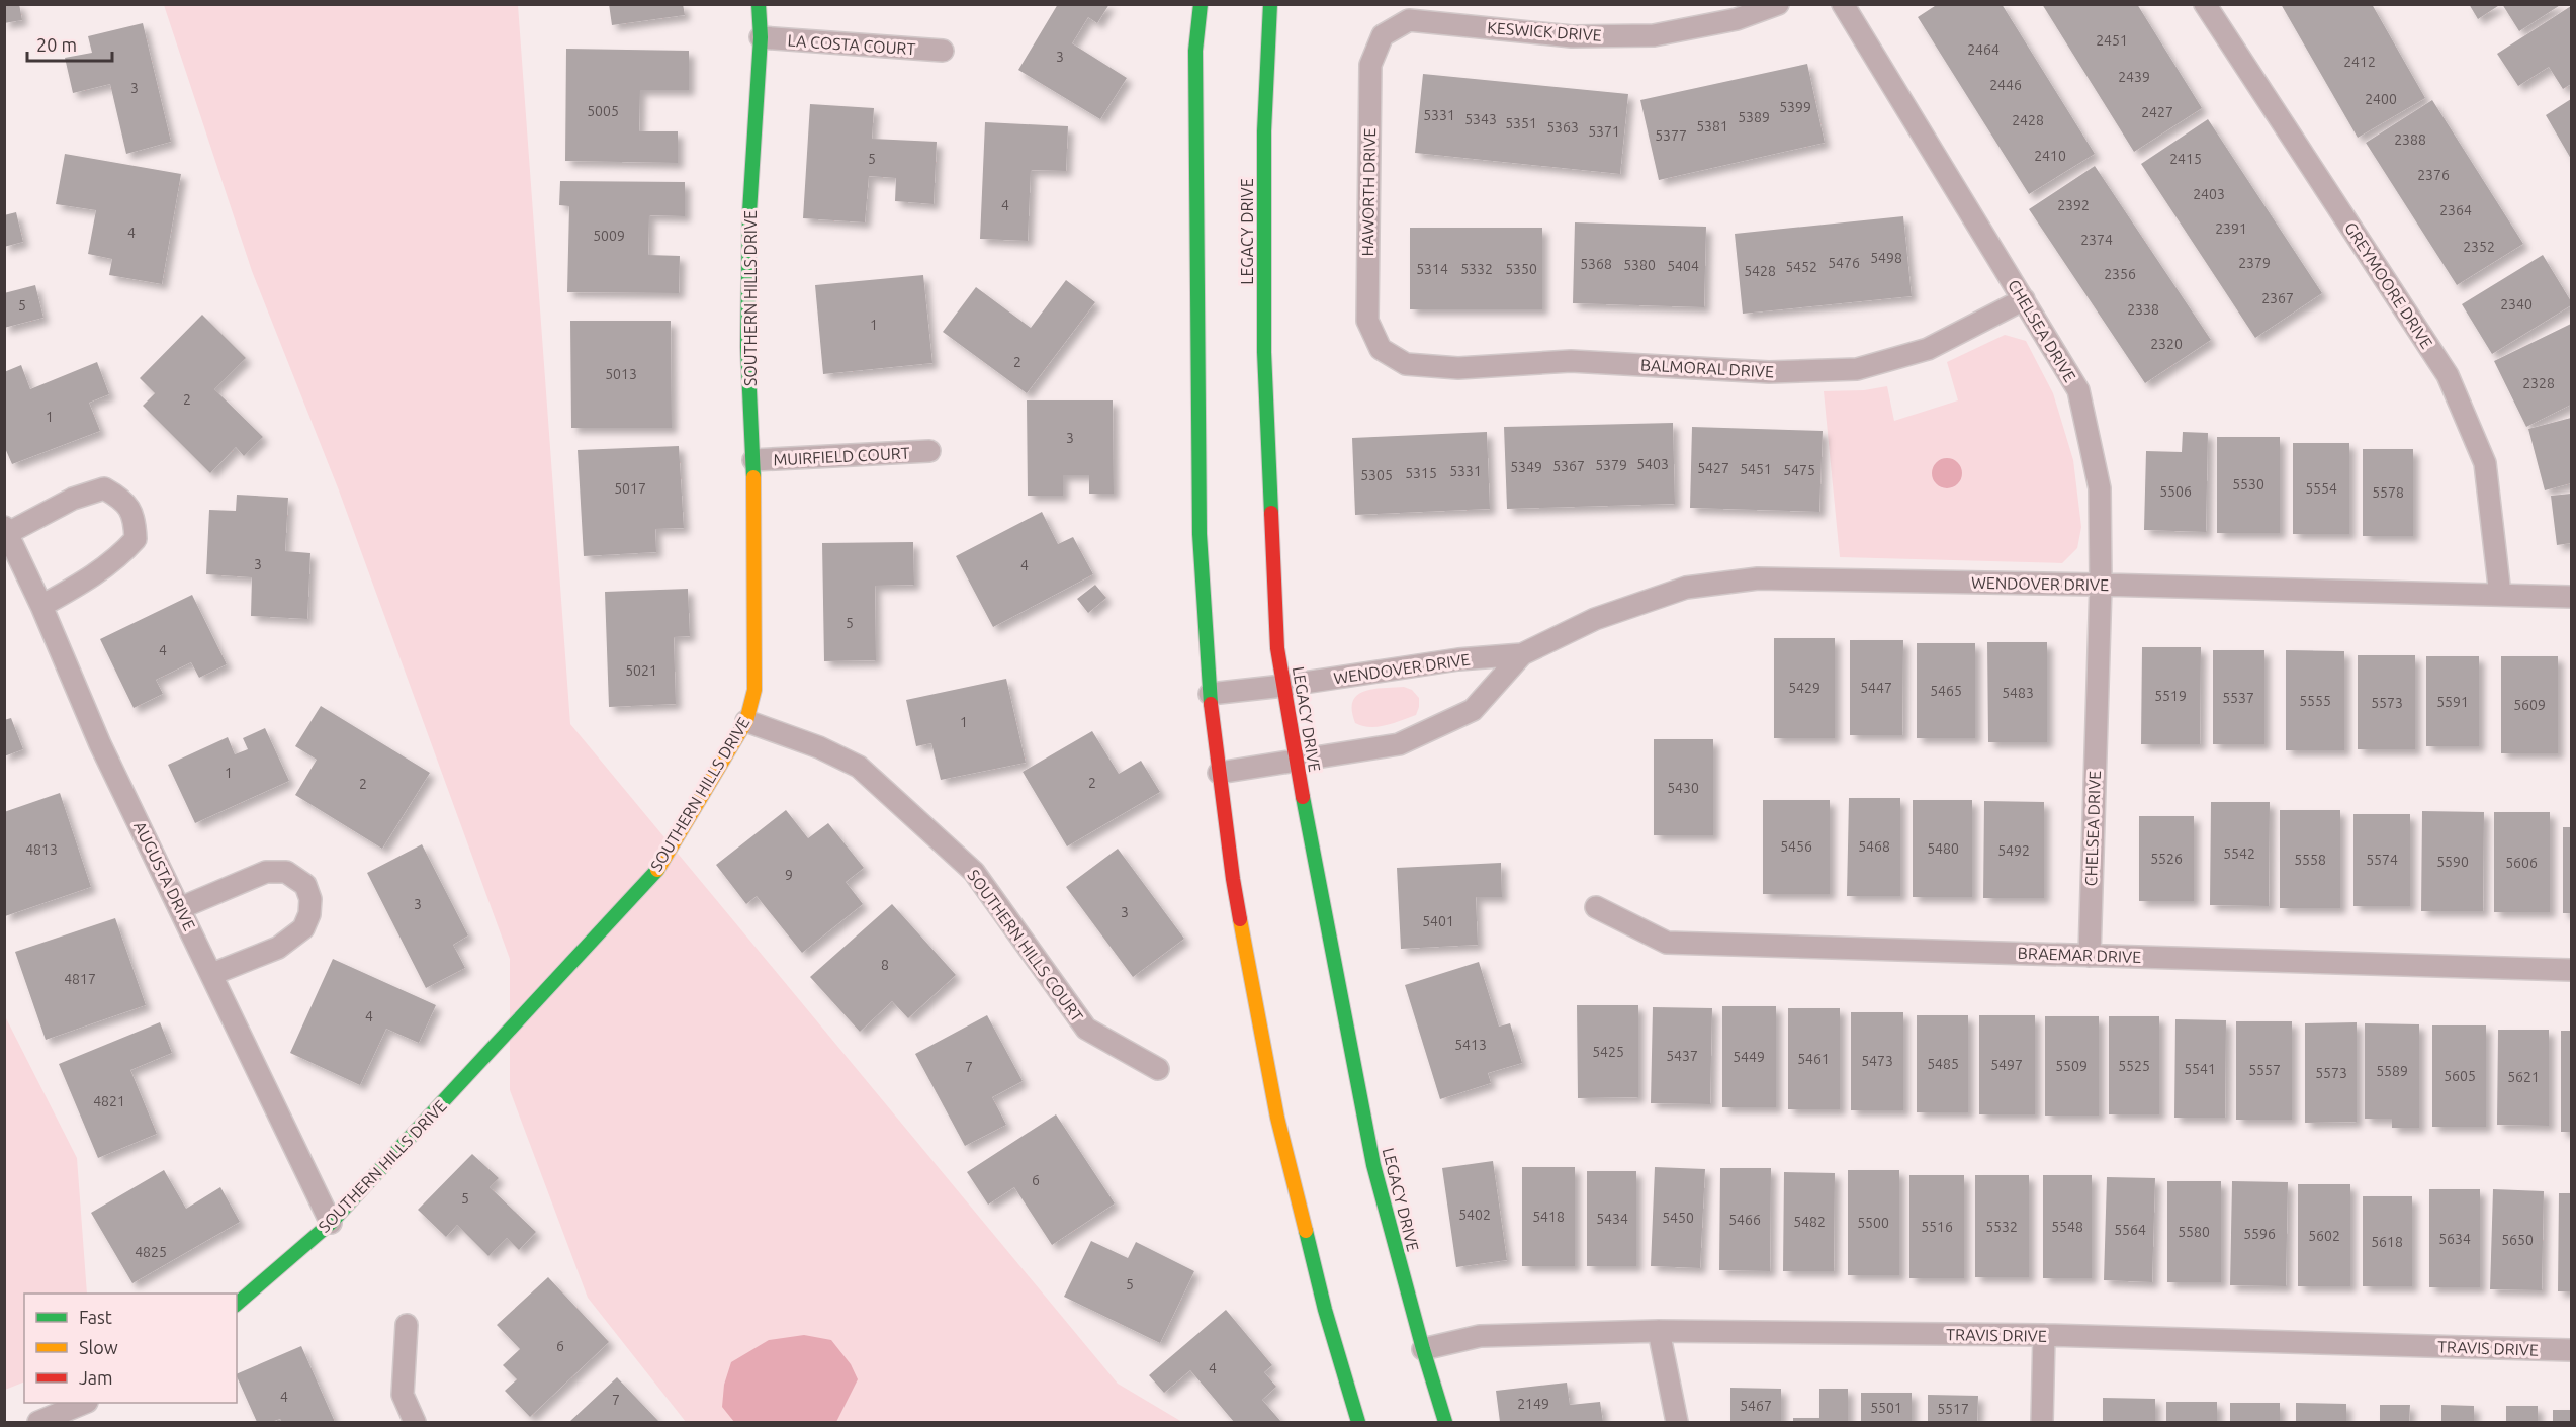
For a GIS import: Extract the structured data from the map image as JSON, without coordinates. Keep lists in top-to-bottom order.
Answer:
{
  "streets": {
    "main road": ["LEGACY DRIVE", "SOUTHERN HILLS DRIVE"],
    "street": [
      "KESWICK DRIVE",
      "LA COSTA COURT",
      "HAWORTH DRIVE",
      "GREYMOORE DRIVE",
      "CHELSEA DRIVE",
      "BALMORAL DRIVE",
      "MUIRFIELD COURT",
      "WENDOVER DRIVE",
      "AUGUSTA DRIVE",
      "SOUTHERN HILLS COURT",
      "BRAEMAR DRIVE",
      "TRAVIS DRIVE"
    ]
  },
  "crossings": [
    ["KESWICK DRIVE", "HAWORTH DRIVE"],
    ["LA COSTA COURT", "SOUTHERN HILLS DRIVE"],
    ["HAWORTH DRIVE", "BALMORAL DRIVE"],
    ["LEGACY DRIVE", "WENDOVER DRIVE"],
    ["LEGACY DRIVE", "TRAVIS DRIVE"],
    ["GREYMOORE DRIVE", "WENDOVER DRIVE"],
    ["SOUTHERN HILLS DRIVE", "MUIRFIELD COURT"],
    ["SOUTHERN HILLS DRIVE", "AUGUSTA DRIVE"],
    ["SOUTHERN HILLS DRIVE", "SOUTHERN HILLS COURT"],
    ["CHELSEA DRIVE", "BALMORAL DRIVE"],
    ["CHELSEA DRIVE", "WENDOVER DRIVE"],
    ["CHELSEA DRIVE", "BRAEMAR DRIVE"]
  ],
  "house_numbers": [
    "2451",
    "2464",
    "3",
    "2412",
    "2439",
    "2446",
    "3",
    "2400",
    "5399",
    "5005",
    "2427",
    "5331",
    "5389",
    "5343",
    "2428",
    "5351",
    "5381",
    "5363",
    "5371",
    "5377",
    "2388",
    "2410",
    "5",
    "2415",
    "2376",
    "2403",
    "4",
    "2392",
    "2364",
    "2391",
    "4",
    "5009",
    "2374",
    "2352",
    "5498",
    "5476",
    "2379",
    "5368",
    "5380",
    "5404",
    "5452",
    "5314",
    "5332",
    "5350",
    "5428",
    "2356",
    "2367",
    "2340",
    "5",
    "2338",
    "1",
    "2320",
    "2",
    "5013",
    "2328",
    "2",
    "1",
    "3",
    "5403",
    "5379",
    "5367",
    "5349",
    "5427",
    "5451",
    "5475",
    "5331",
    "5315",
    "5305",
    "5530",
    "5017",
    "5554",
    "5506",
    "5578",
    "3",
    "4",
    "5",
    "4",
    "5021",
    "5429",
    "5447",
    "5465",
    "5483",
    "5519",
    "5537",
    "5555",
    "5591",
    "5573",
    "5609",
    "1",
    "1",
    "2",
    "2",
    "5430",
    "5456",
    "5468",
    "5480",
    "4813",
    "5492",
    "5542",
    "5526",
    "5558",
    "5574",
    "5590",
    "5606",
    "9",
    "3",
    "3",
    "5401",
    "8",
    "4817",
    "4",
    "5413",
    "5425",
    "5437",
    "5449",
    "5461",
    "5473",
    "5485",
    "5497",
    "5509",
    "5525",
    "7",
    "5541",
    "5557",
    "5589",
    "5573",
    "5605",
    "5621",
    "4821",
    "6",
    "5",
    "5402",
    "5418",
    "5450",
    "5434",
    "5466",
    "5482",
    "5500",
    "5516",
    "5532",
    "5548",
    "5564",
    "5580",
    "5596",
    "5602",
    "5634",
    "5650",
    "5618",
    "4825",
    "5",
    "6",
    "4",
    "4",
    "7",
    "2149",
    "5467",
    "5501",
    "5517"
  ],
  "legend": ["Fast", "Slow", "Jam"],
  "scale_bar": "20 m"
}
